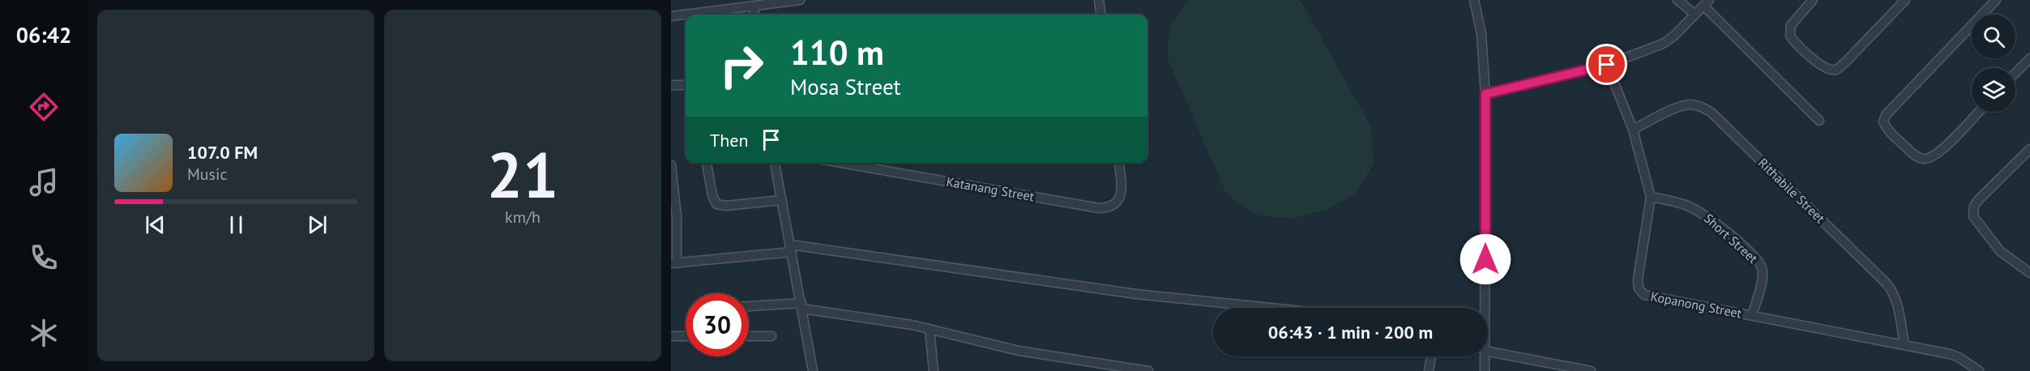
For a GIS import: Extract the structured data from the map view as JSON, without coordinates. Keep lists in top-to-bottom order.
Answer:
{
  "streets": {
    "street": [
      "Katanang Street",
      "Rithabile Street",
      "Short Street",
      "Kopanong Street"
    ]
  },
  "crossings": [
    ["Rithabile Street", "Kopanong Street"],
    ["Short Street", "Kopanong Street"]
  ],
  "page": {
    "tabs": "06:42",
    "tile": ["21", "km/h"],
    "turn": ["110 m", "Mosa Street"],
    "then": "Then",
    "song": ["107.0 FM", "Music"],
    "limit": "30",
    "trip": "06:43 · 1 min · 200 m"
  }
}
